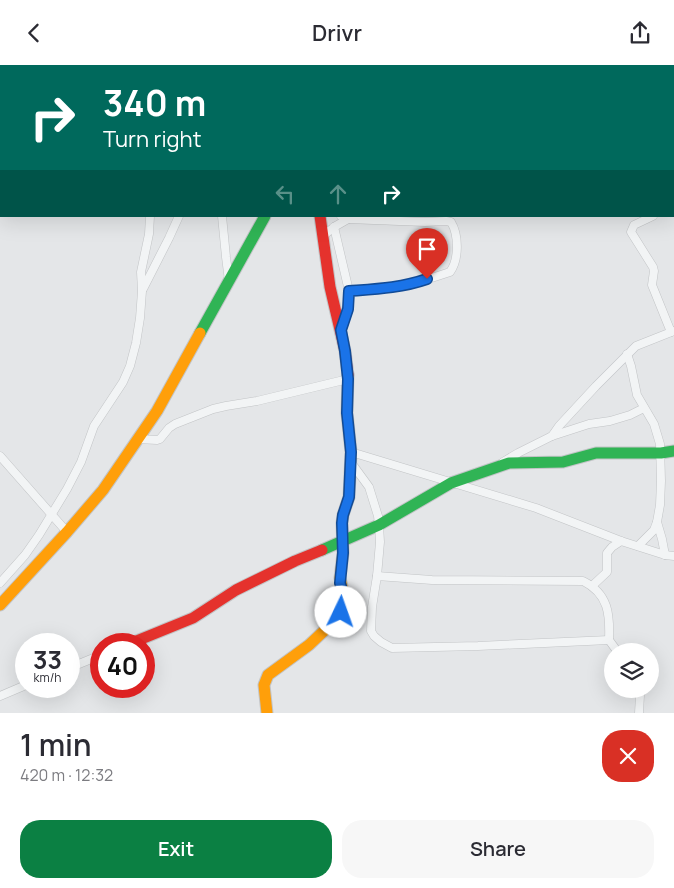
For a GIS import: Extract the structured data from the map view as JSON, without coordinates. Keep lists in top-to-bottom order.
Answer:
{
  "page": {
    "header": "Drivr",
    "turn": ["340 m", "Turn right"],
    "speed": "33 km/h",
    "limit": "40",
    "heading": ["1 min", "420 m · 12:32"],
    "buttons": ["Exit", "Share"]
  }
}
